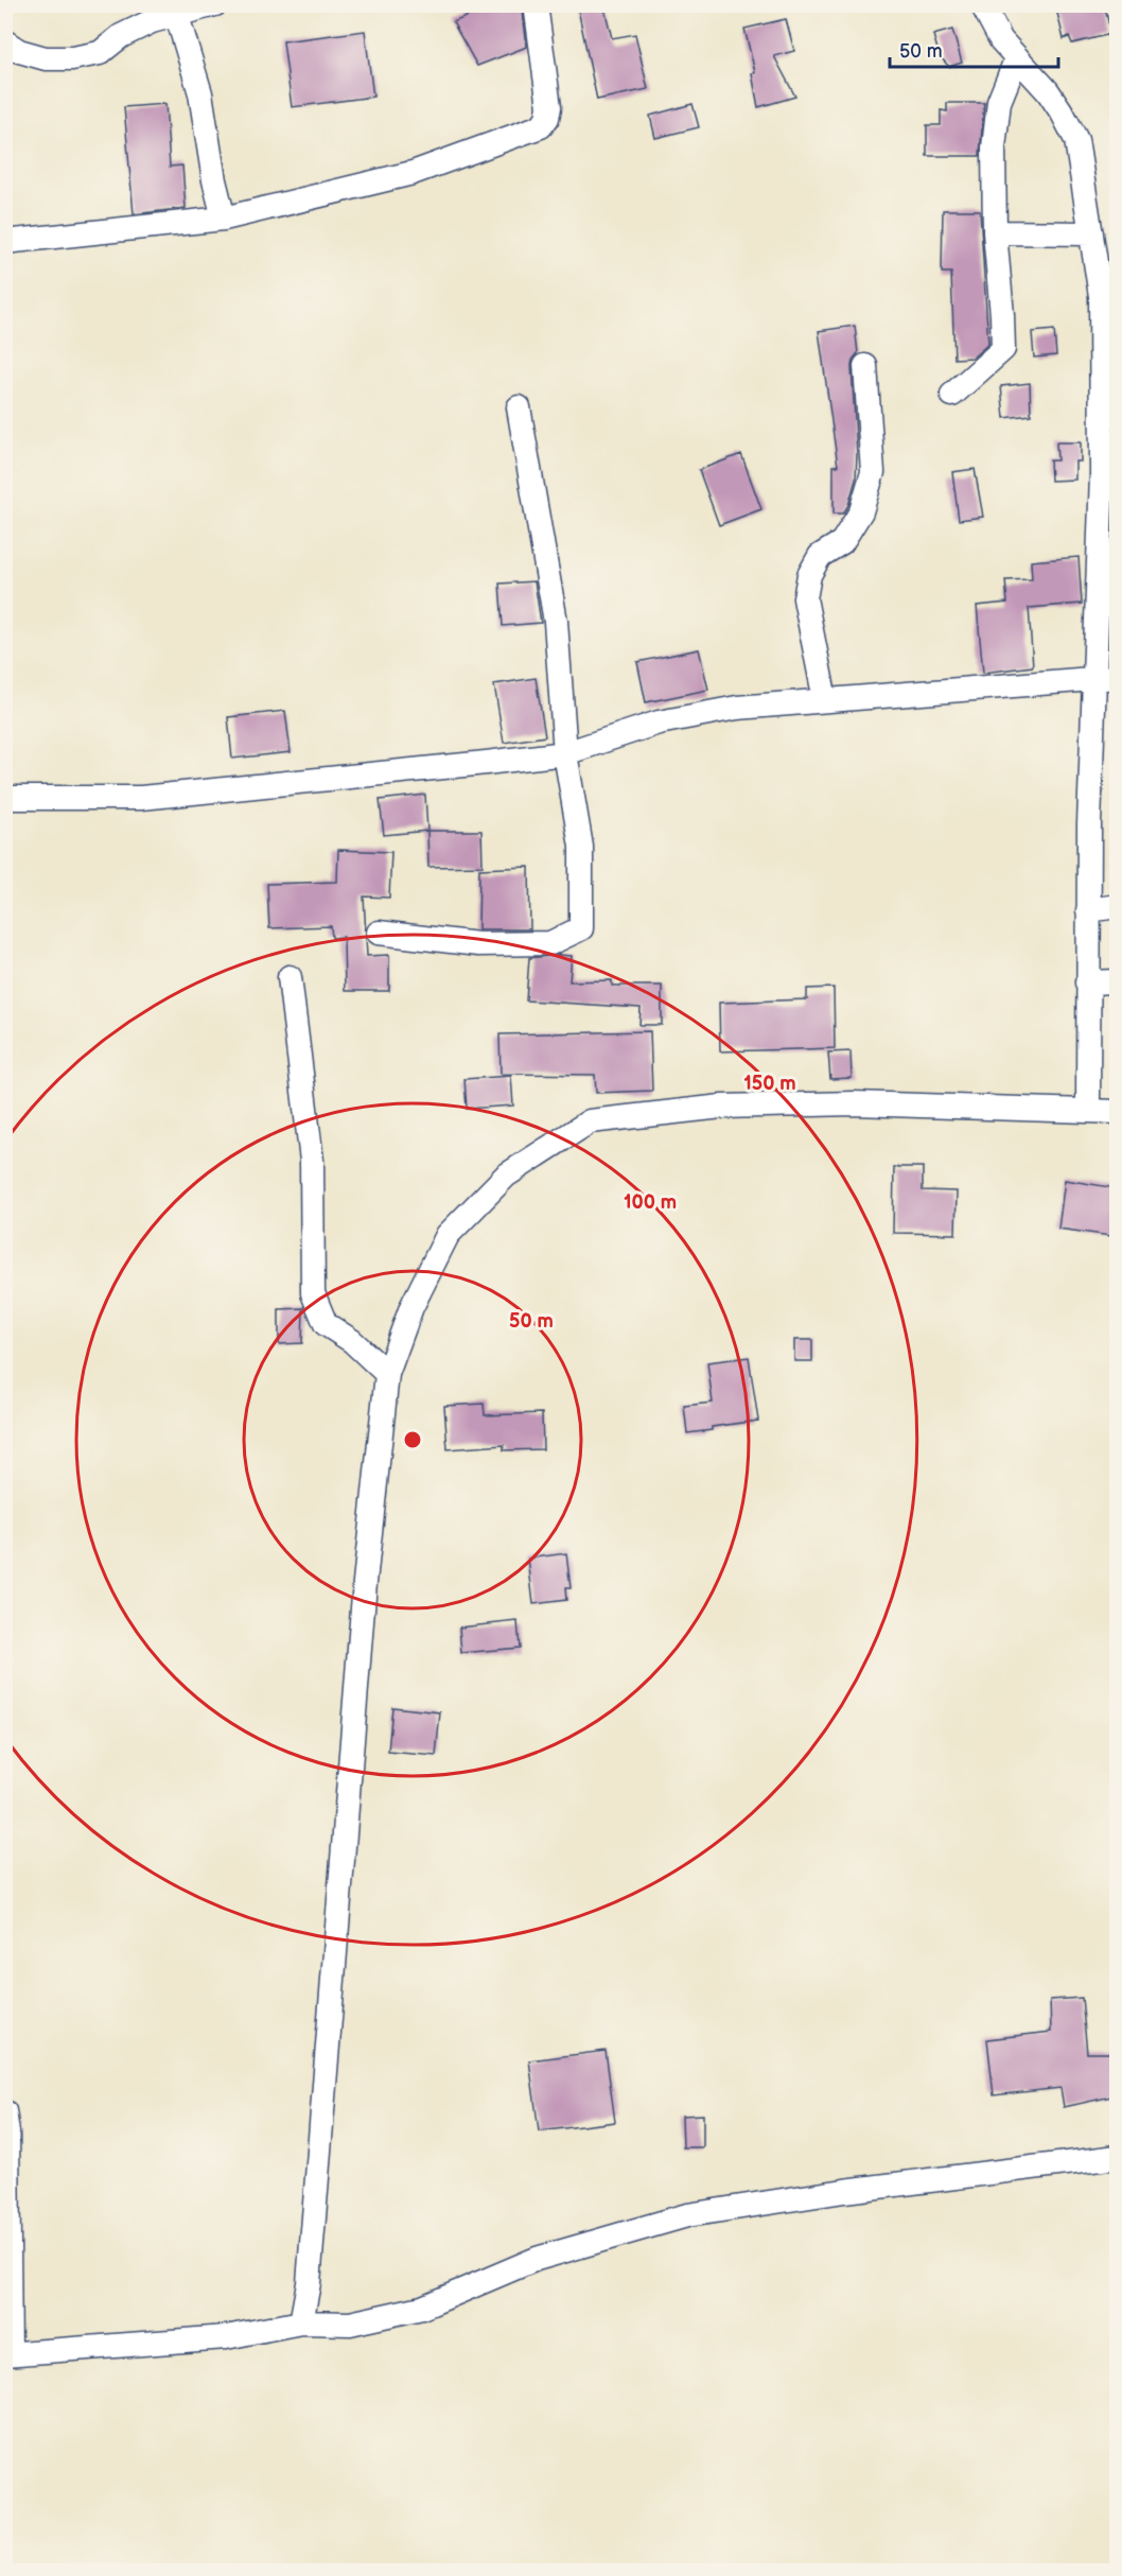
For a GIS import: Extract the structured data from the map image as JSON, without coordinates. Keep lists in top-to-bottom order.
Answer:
{
  "scale_bar": "50 m",
  "rings": ["150 m", "100 m", "50 m"]
}
